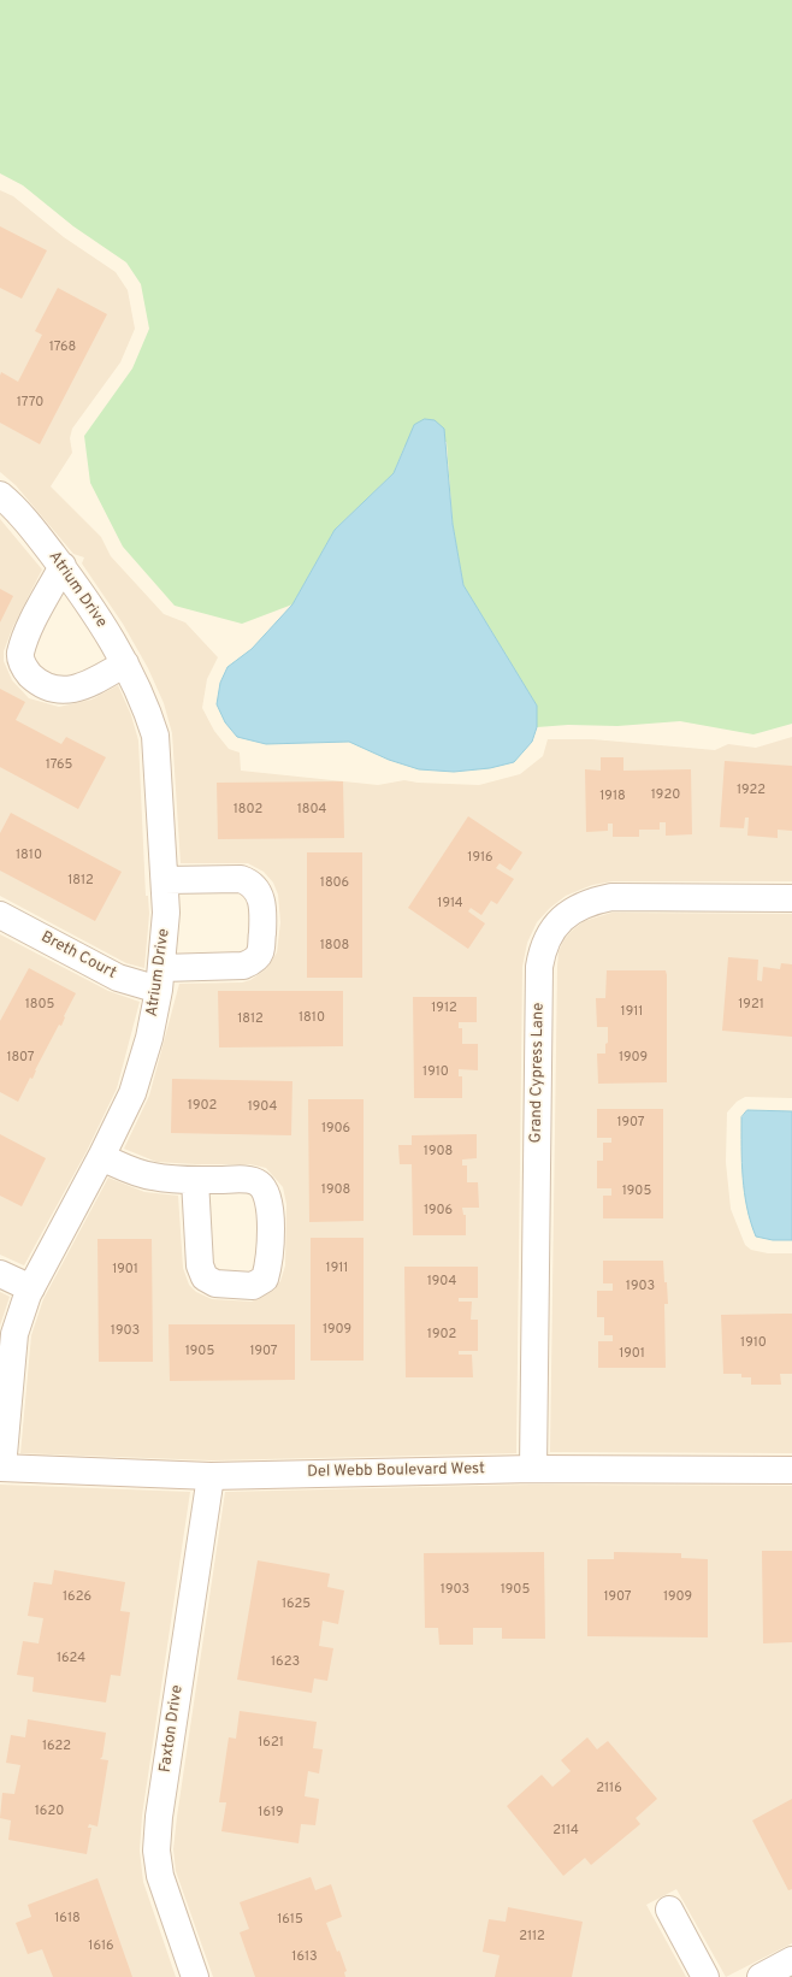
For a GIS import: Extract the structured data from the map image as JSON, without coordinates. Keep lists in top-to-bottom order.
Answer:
{
  "streets": {
    "street": [
      "Atrium Drive",
      "Breth Court",
      "Grand Cypress Lane",
      "Del Webb Boulevard West",
      "Faxton Drive"
    ]
  },
  "crossings": [
    ["Atrium Drive", "Breth Court"],
    ["Atrium Drive", "Del Webb Boulevard West"],
    ["Grand Cypress Lane", "Del Webb Boulevard West"],
    ["Del Webb Boulevard West", "Faxton Drive"]
  ],
  "house_numbers": [
    "1768",
    "1770",
    "1765",
    "1922",
    "1920",
    "1918",
    "1802",
    "1804",
    "1810",
    "1916",
    "1812",
    "1806",
    "1914",
    "1808",
    "1805",
    "1921",
    "1912",
    "1911",
    "1810",
    "1812",
    "1807",
    "1909",
    "1910",
    "1902",
    "1904",
    "1907",
    "1906",
    "1908",
    "1908",
    "1905",
    "1906",
    "1911",
    "1901",
    "1904",
    "1903",
    "1909",
    "1903",
    "1902",
    "1910",
    "1905",
    "1907",
    "1901",
    "1903",
    "1905",
    "1626",
    "1907",
    "1909",
    "1625",
    "1624",
    "1623",
    "1621",
    "1622",
    "2116",
    "1620",
    "1619",
    "2114",
    "1618",
    "1615",
    "2112",
    "1616",
    "1613"
  ]
}
